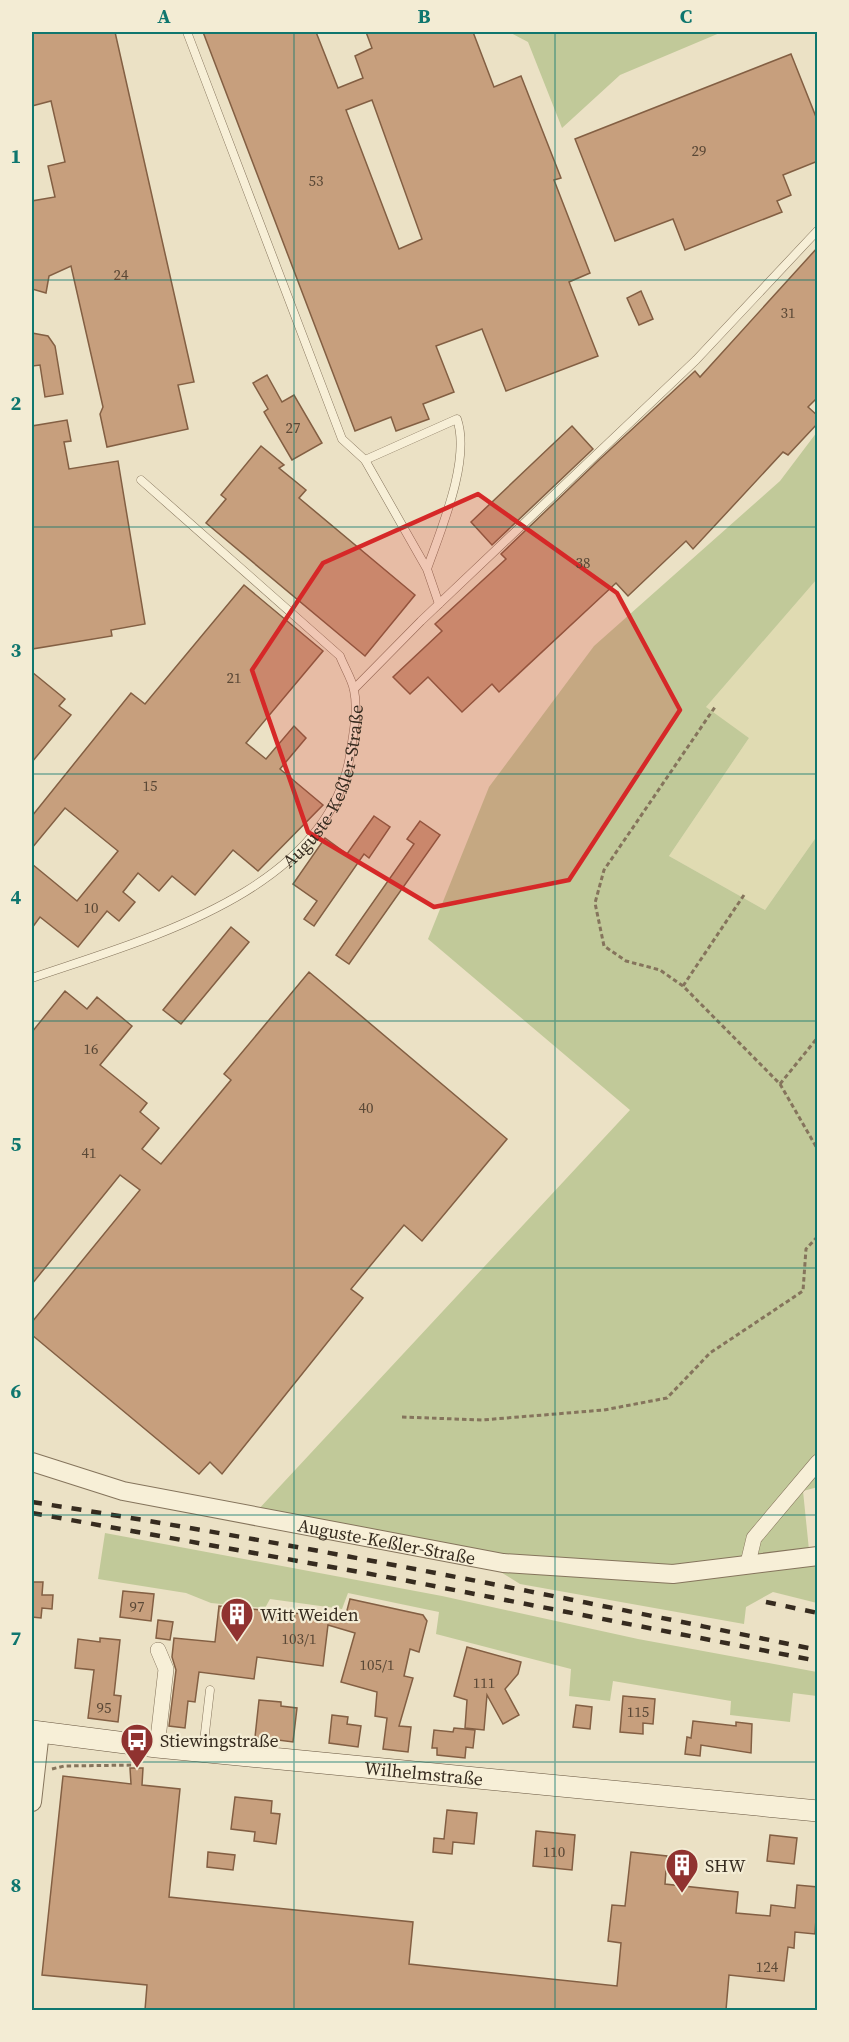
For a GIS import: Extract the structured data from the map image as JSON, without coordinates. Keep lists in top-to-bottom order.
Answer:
{
  "streets": {
    "main road": ["Wilhelmstraße"],
    "street": ["Auguste-Keßler-Straße"]
  },
  "places": {
    "building": ["Witt Weiden", "SHW"],
    "bus stop": ["Stiewingstraße"]
  },
  "house_numbers": [
    "29",
    "53",
    "24",
    "31",
    "27",
    "38",
    "21",
    "15",
    "10",
    "16",
    "40",
    "41",
    "97",
    "103/1",
    "105/1",
    "111",
    "95",
    "115",
    "110",
    "124"
  ],
  "grid": {
    "columns": ["A", "B", "C"],
    "rows": [
      "1",
      "2",
      "3",
      "4",
      "5",
      "6",
      "7",
      "8"
    ]
  }
}
